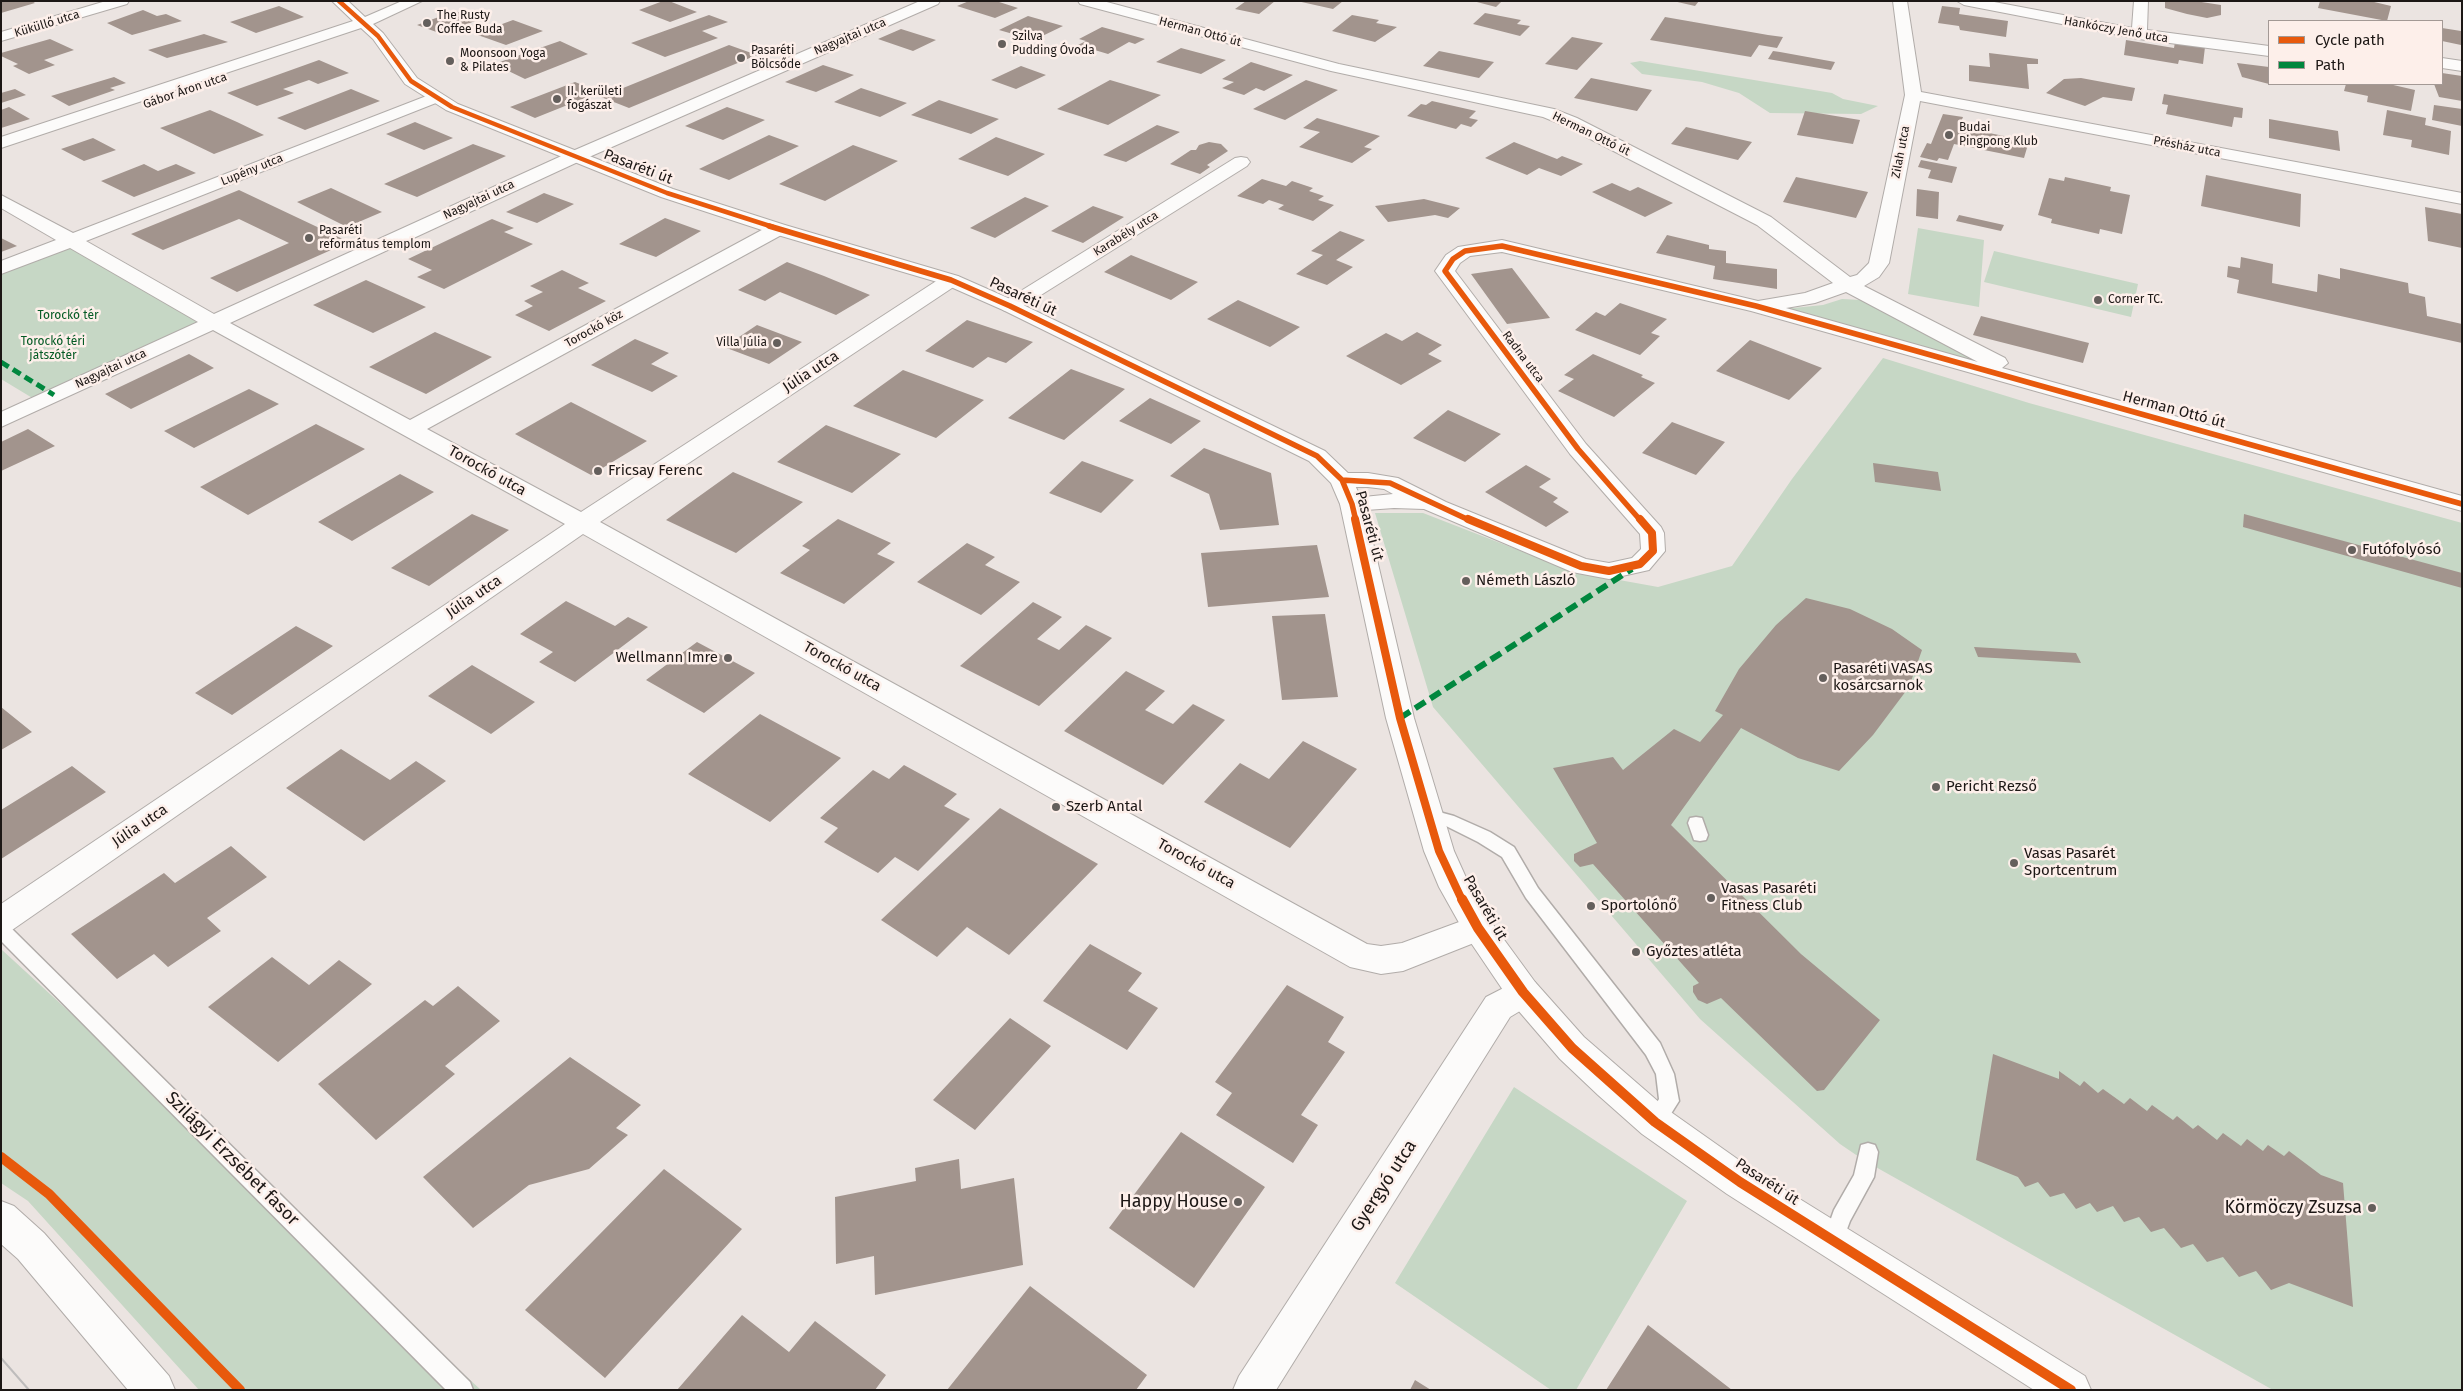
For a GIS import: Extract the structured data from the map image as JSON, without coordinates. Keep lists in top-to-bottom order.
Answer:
{
  "streets": {
    "street": [
      "Küküllő utca",
      "Hankóczy Jenő utca",
      "Herman Ottó út",
      "Nagyajtai utca",
      "Gábor Áron utca",
      "Présház utca",
      "Zilah utca",
      "Pasaréti út",
      "Lupény utca",
      "Karabély utca",
      "Torockó köz",
      "Radna utca",
      "Júlia utca",
      "Torockó utca",
      "Gyergyó utca"
    ],
    "lane": ["Szilágyi Erzsébet fasor"]
  },
  "crossings": [
    ["Herman Ottó út", "Zilah utca"],
    ["Herman Ottó út", "Radna utca"],
    ["Nagyajtai utca", "Pasaréti út"],
    ["Nagyajtai utca", "Torockó utca"],
    ["Gábor Áron utca", "Pasaréti út"],
    ["Présház utca", "Zilah utca"],
    ["Zilah utca", "Radna utca"],
    ["Pasaréti út", "Lupény utca"],
    ["Pasaréti út", "Karabély utca"],
    ["Pasaréti út", "Torockó köz"],
    ["Pasaréti út", "Radna utca"],
    ["Pasaréti út", "Júlia utca"],
    ["Pasaréti út", "Torockó utca"],
    ["Pasaréti út", "Gyergyó utca"],
    ["Torockó köz", "Torockó utca"],
    ["Júlia utca", "Torockó utca"]
  ],
  "parks": ["Torockó tér", "Torockó téri játszótér"],
  "places": [
    "The Rusty Coffee Buda",
    "Szilva Pudding Óvoda",
    "Pasaréti Bölcsőde",
    "Moonsoon Yoga & Pilates",
    "II. kerületi fogászat",
    "Budai Pingpong Klub",
    "Pasaréti református templom",
    "Corner TC.",
    "Villa Júlia",
    "Fricsay Ferenc",
    "Futófolyósó",
    "Németh László",
    "Wellmann Imre",
    "Pasaréti VASAS kosárcsarnok",
    "Pericht Rezső",
    "Szerb Antal",
    "Vasas Pasarét Sportcentrum",
    "Vasas Pasaréti Fitness Club",
    "Sportolónő",
    "Győztes atléta",
    "Happy House",
    "Körmöczy Zsuzsa"
  ],
  "legend": ["Cycle path", "Path"]
}
